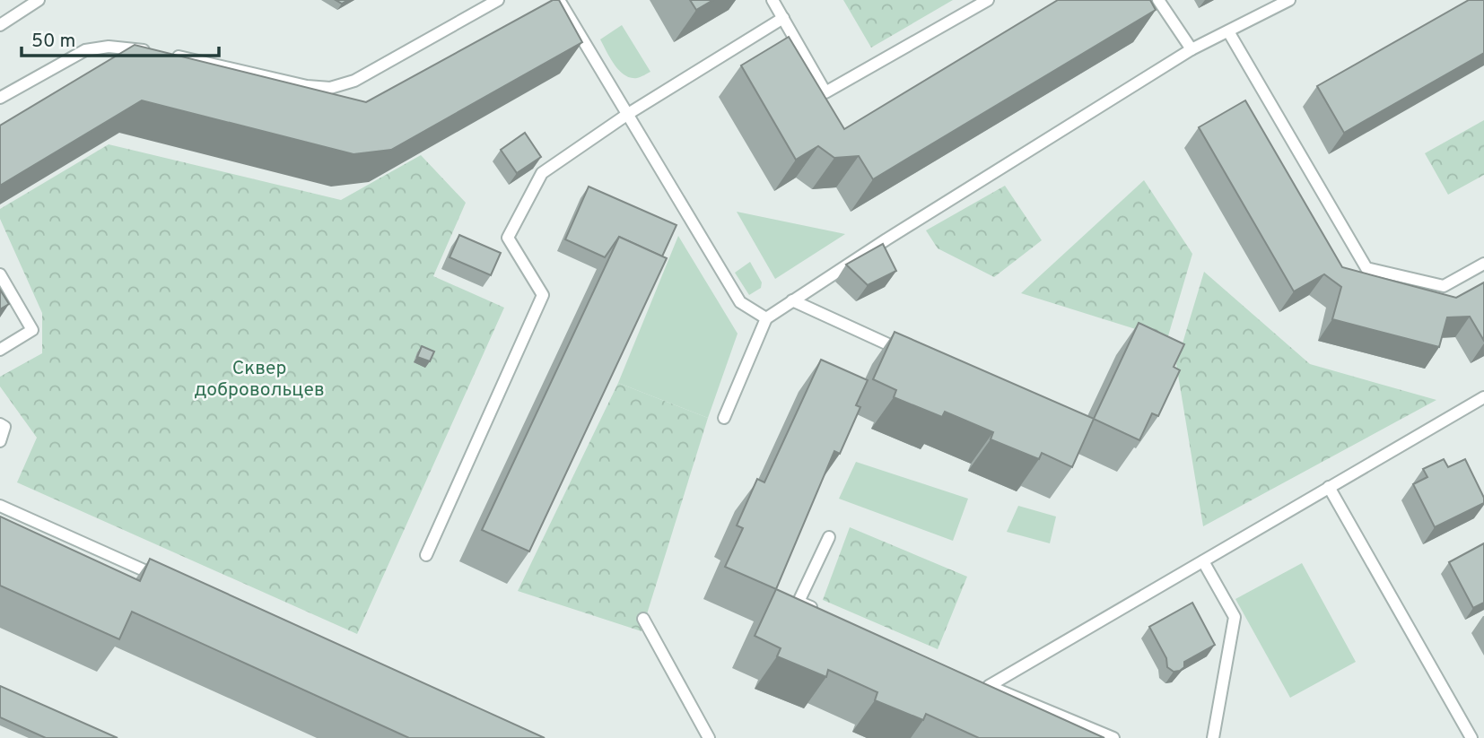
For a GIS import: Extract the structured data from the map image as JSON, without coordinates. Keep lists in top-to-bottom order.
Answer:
{
  "parks": ["Сквер добровольцев"],
  "scale_bar": "50 m"
}
